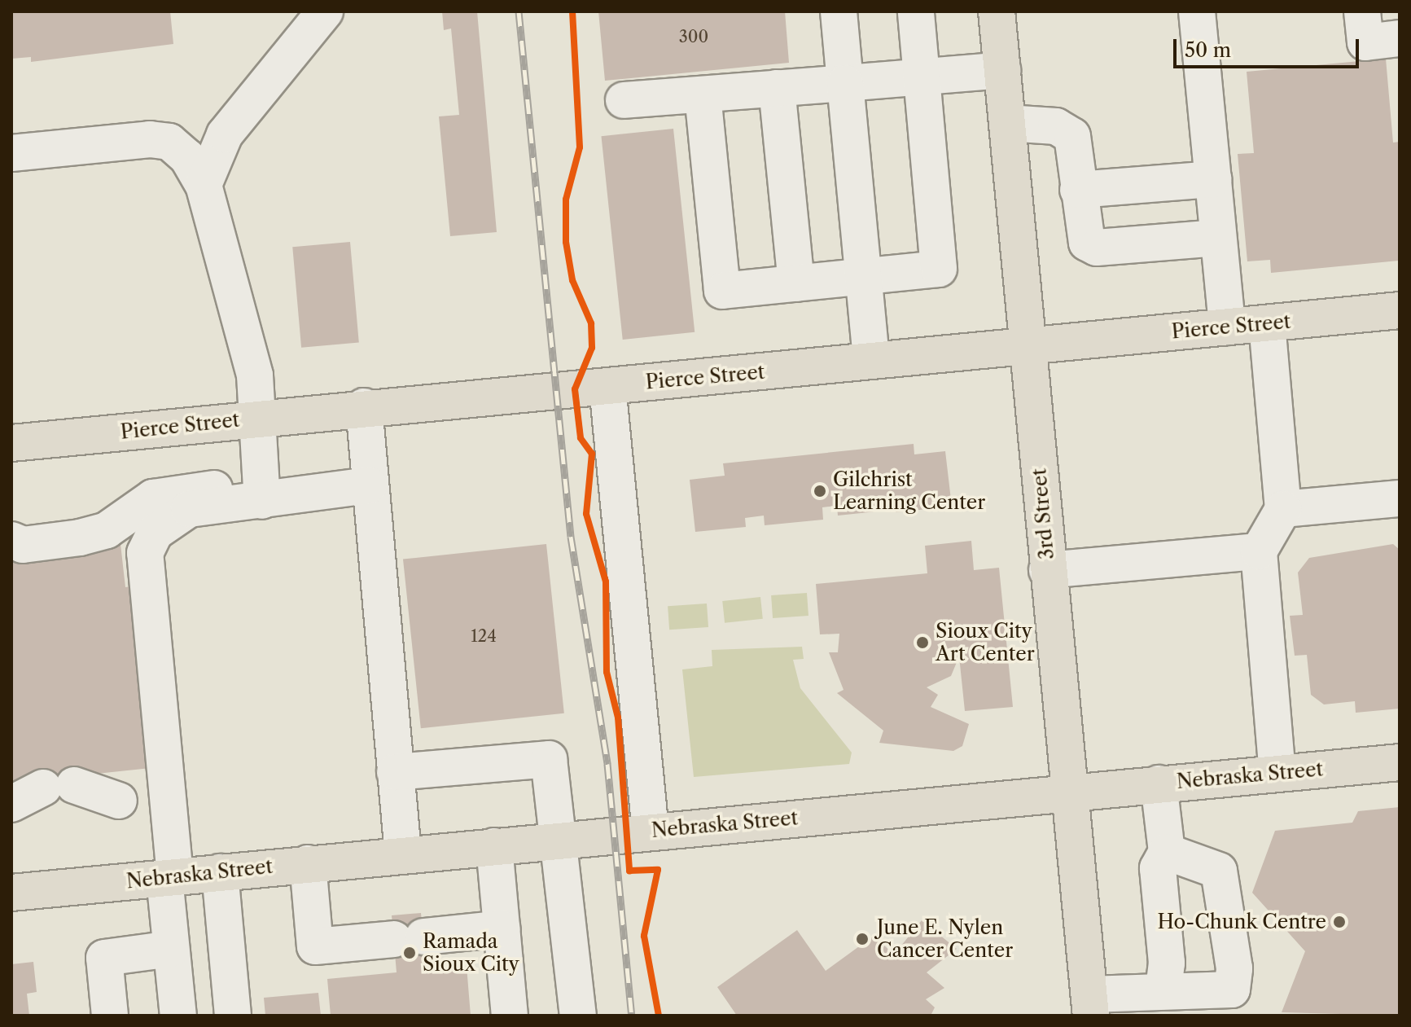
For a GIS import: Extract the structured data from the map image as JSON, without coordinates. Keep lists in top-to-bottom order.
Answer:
{
  "streets": {
    "main road": ["Pierce Street", "3rd Street", "Nebraska Street"]
  },
  "crossings": [
    ["Pierce Street", "3rd Street"],
    ["3rd Street", "Nebraska Street"]
  ],
  "places": [
    "Gilchrist Learning Center",
    "Sioux City Art Center",
    "Ho-Chunk Centre",
    "June E. Nylen Cancer Center",
    "Ramada Sioux City"
  ],
  "house_numbers": ["300", "124"],
  "scale_bar": "50 m"
}
